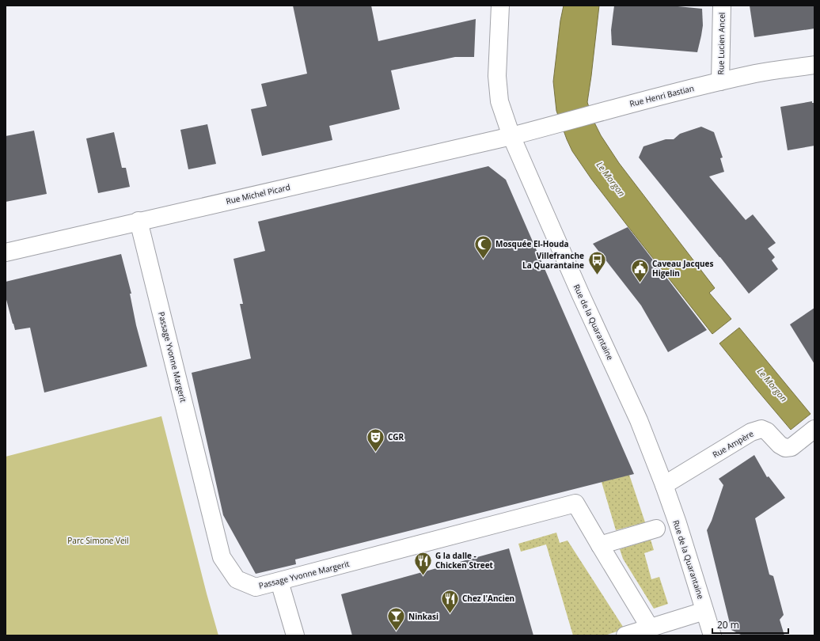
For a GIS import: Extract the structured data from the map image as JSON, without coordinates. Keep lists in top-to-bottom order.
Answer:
{
  "streets": {
    "street": [
      "Rue Lucien Ancel",
      "Rue Henri Bastian",
      "Rue Michel Picard",
      "Rue de la Quarantaine",
      "Passage Yvonne Margerit",
      "Rue Ampère"
    ]
  },
  "crossings": [
    ["Rue Lucien Ancel", "Rue Henri Bastian"],
    ["Rue Henri Bastian", "Rue Michel Picard"],
    ["Rue Henri Bastian", "Rue de la Quarantaine"],
    ["Rue Michel Picard", "Rue de la Quarantaine"],
    ["Rue Michel Picard", "Passage Yvonne Margerit"],
    ["Rue de la Quarantaine", "Rue Ampère"]
  ],
  "water": ["Le Morgon"],
  "parks": ["Parc Simone Veil"],
  "places": {
    "mosque": ["Mosquée El-Houda"],
    "bus stop": ["Villefranche La Quarantaine"],
    "public building": ["Caveau Jacques Higelin"],
    "theatre": ["CGR"],
    "restaurant": ["G la dalle - Chicken Street", "Chez l'Ancien"],
    "bar": ["Ninkasi"]
  },
  "scale_bar": "20 m"
}
